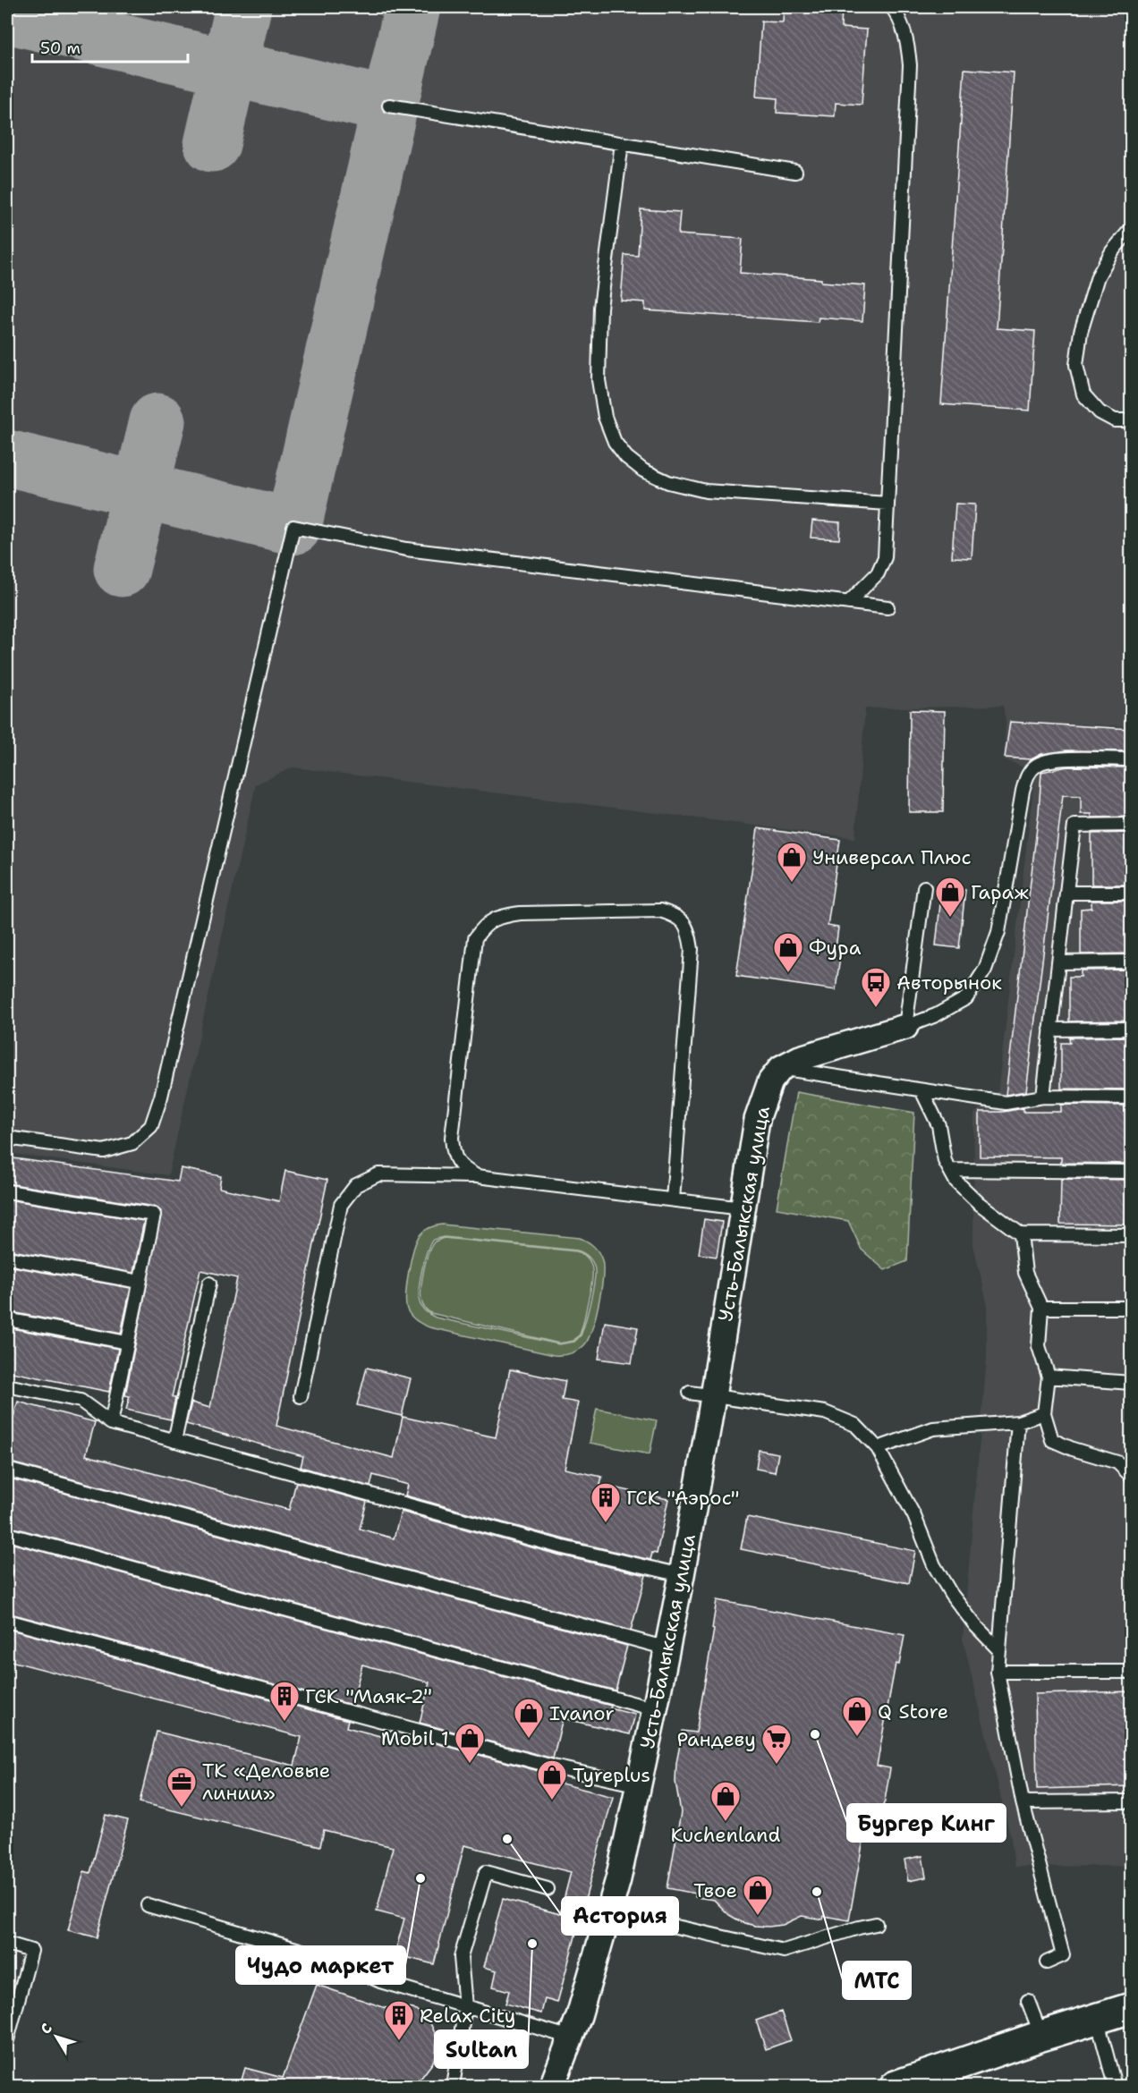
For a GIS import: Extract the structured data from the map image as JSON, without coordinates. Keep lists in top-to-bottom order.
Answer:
{
  "streets": {
    "street": ["Усть-Балыкская улица"]
  },
  "places": {
    "shop": [
      "Универсал Плюс",
      "Гараж",
      "Фура",
      "Q Store",
      "Ivanor",
      "Mobil 1",
      "Tyreplus",
      "Kuchenland",
      "Твое"
    ],
    "bus stop": ["Авторынок"],
    "building": ["ГСК \"Аэрос\"", "ГСК \"Маяк-2\"", "Relax City"],
    "other": [
      "Бургер Кинг",
      "Астория",
      "Чудо маркет",
      "МТС",
      "Sultan"
    ],
    "supermarket": ["Рандеву"],
    "office": ["ТК «Деловые линии»"]
  },
  "scale_bar": "50 m",
  "north": "top left"
}
